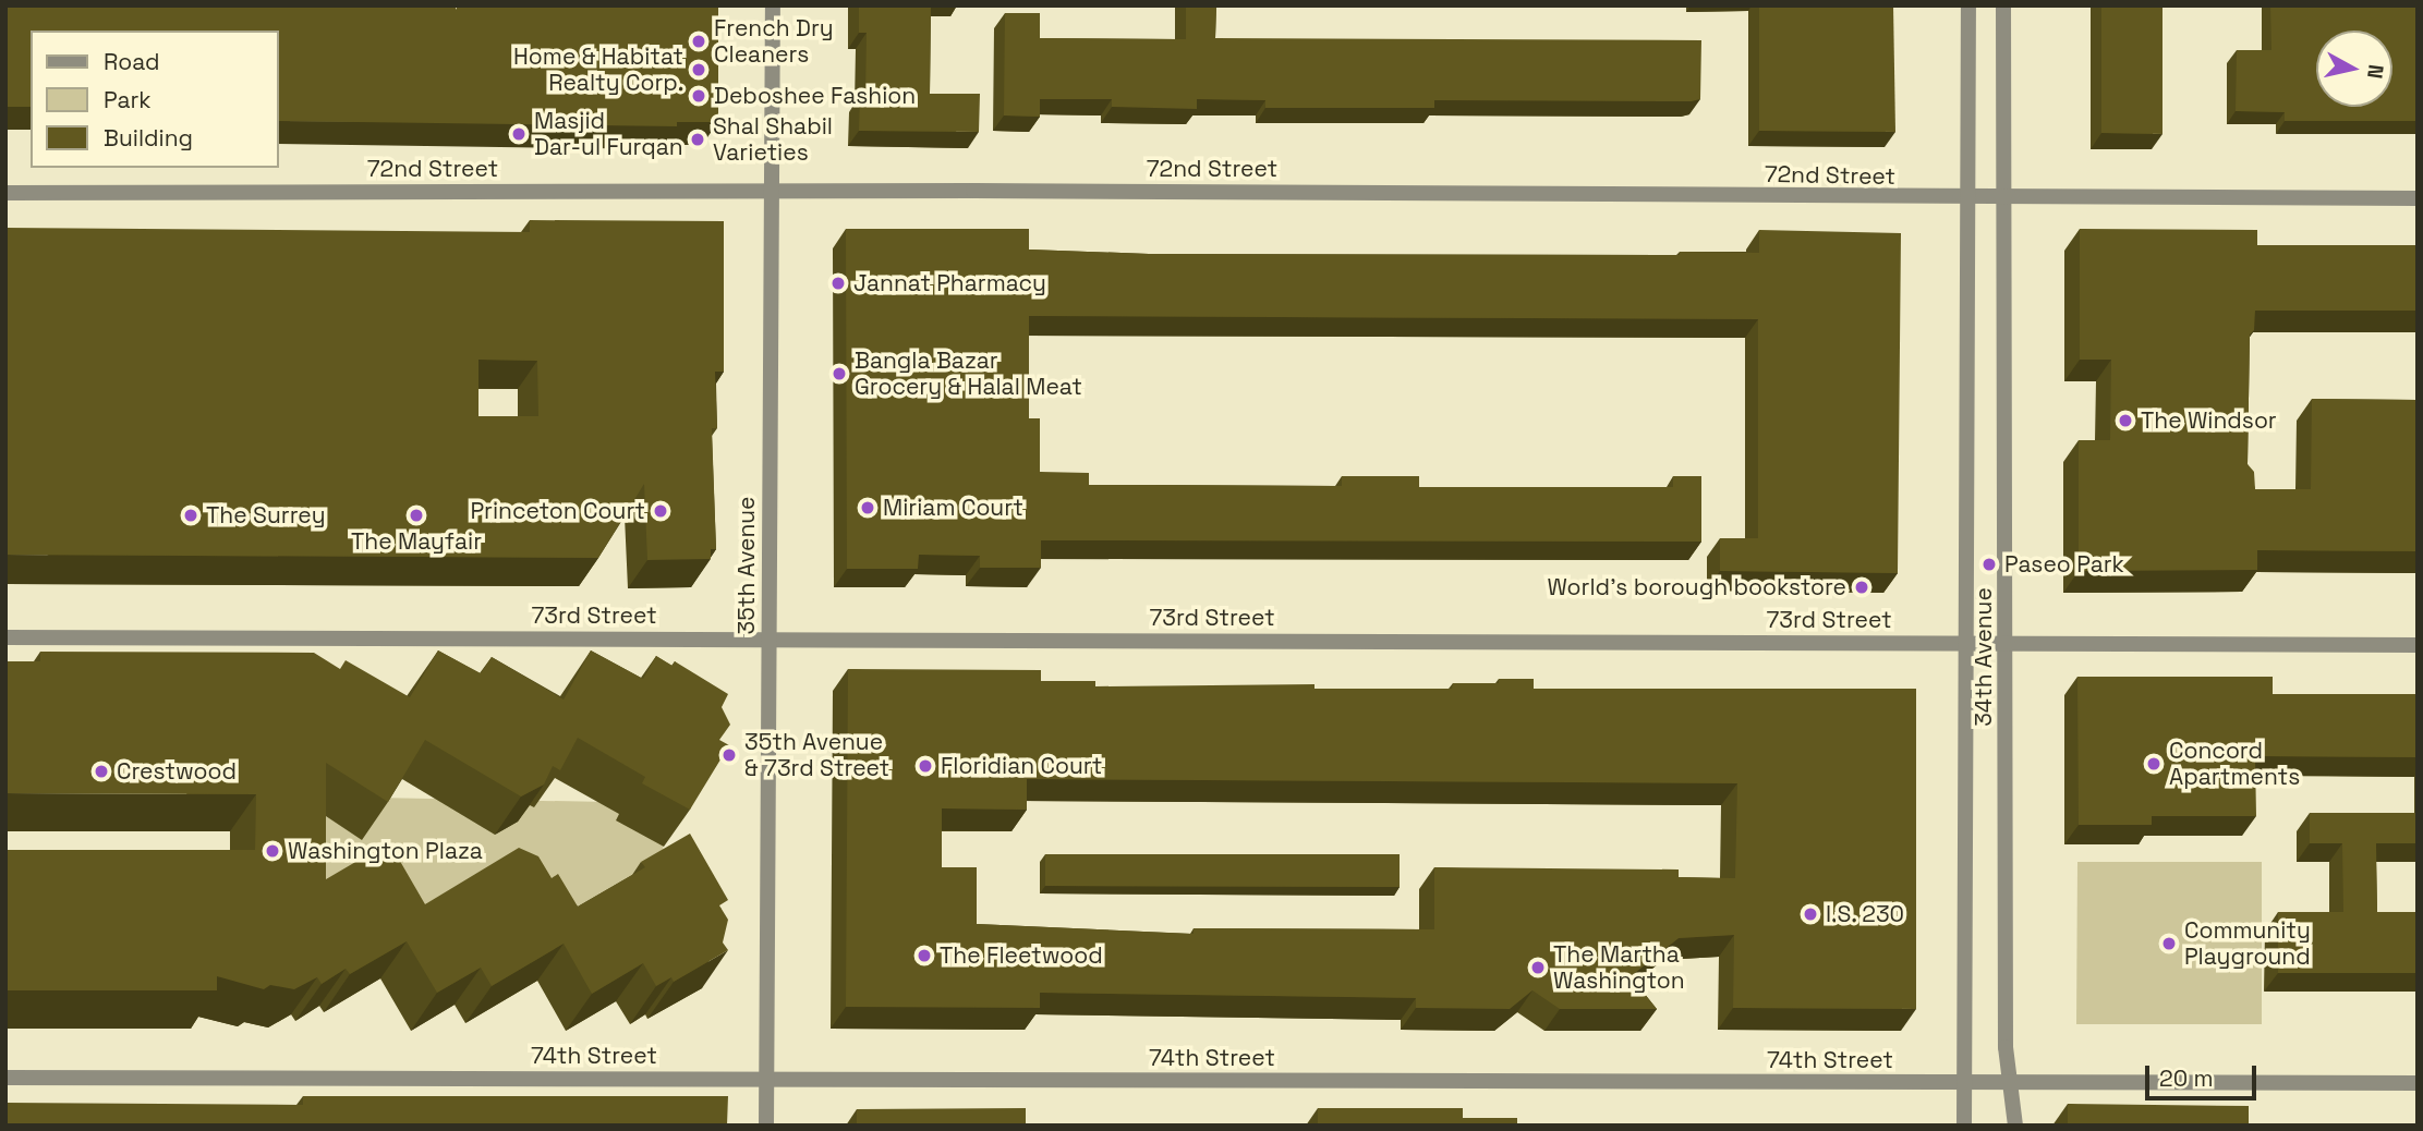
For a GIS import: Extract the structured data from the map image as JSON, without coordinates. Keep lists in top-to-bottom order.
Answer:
{
  "streets": {
    "street": [
      "72nd Street",
      "35th Avenue",
      "73rd Street",
      "34th Avenue",
      "74th Street"
    ]
  },
  "crossings": [
    ["72nd Street", "35th Avenue"],
    ["72nd Street", "34th Avenue"],
    ["35th Avenue", "73rd Street"],
    ["35th Avenue", "74th Street"],
    ["73rd Street", "34th Avenue"],
    ["34th Avenue", "74th Street"]
  ],
  "places": [
    "French Dry Cleaners",
    "Home & Habitat Realty Corp.",
    "Deboshee Fashion",
    "Masjid Dar-ul Furqan",
    "Shal Shabil Varieties",
    "Jannat Pharmacy",
    "Bangla Bazar Grocery & Halal Meat",
    "The Windsor",
    "Miriam Court",
    "Princeton Court",
    "The Surrey",
    "The Mayfair",
    "Paseo Park",
    "World’s borough bookstore",
    "35th Avenue & 73rd Street",
    "Concord Apartments",
    "Floridian Court",
    "Crestwood",
    "Washington Plaza",
    "I.S. 230",
    "Community Playground",
    "The Fleetwood",
    "The Martha Washington"
  ],
  "legend": ["Road", "Park", "Building"],
  "scale_bar": "20 m",
  "north": "right"
}
